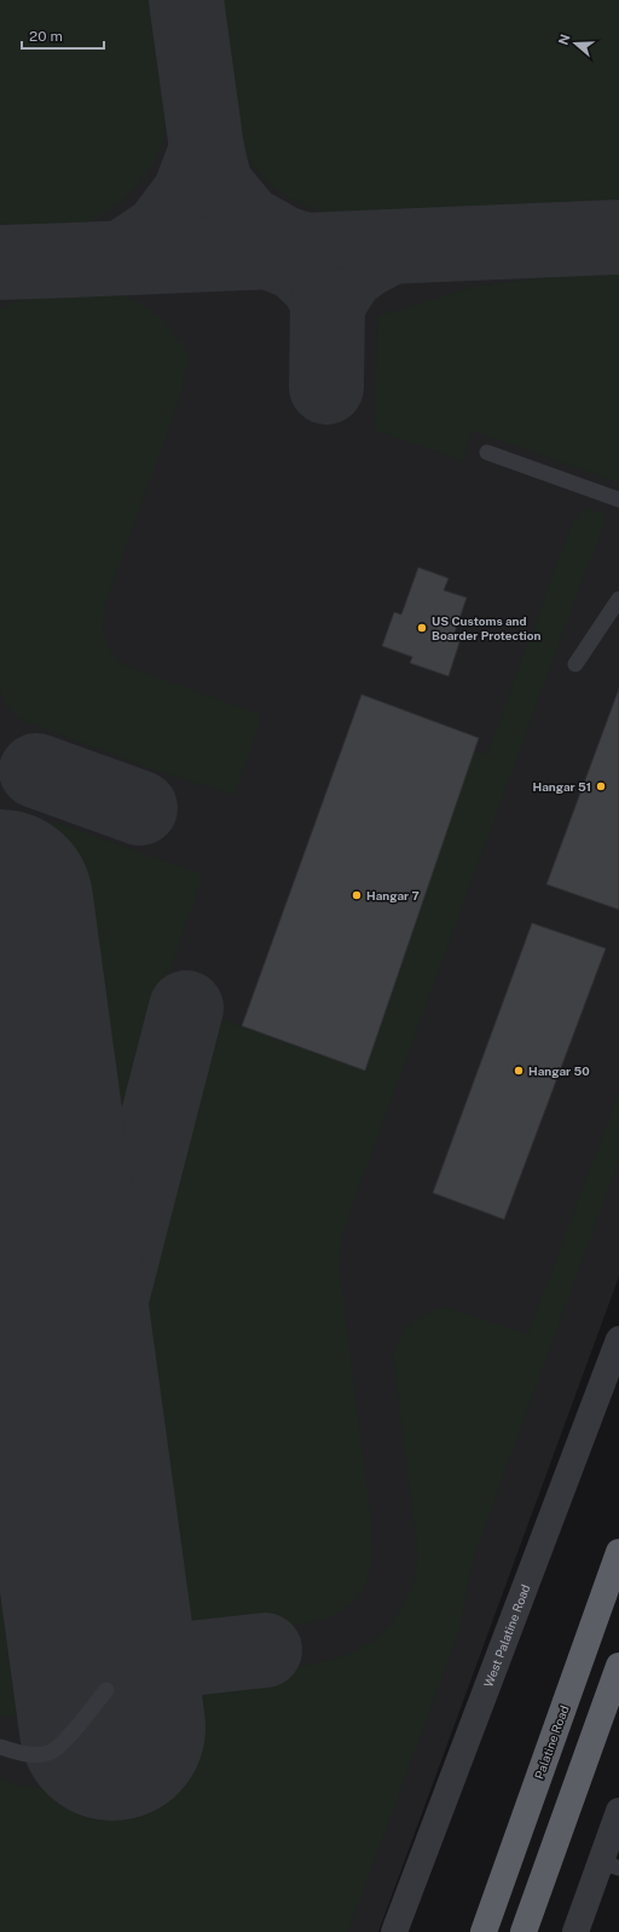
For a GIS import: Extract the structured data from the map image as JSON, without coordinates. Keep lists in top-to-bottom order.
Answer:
{
  "streets": {
    "highway": ["Palatine Road"],
    "street": ["West Palatine Road"]
  },
  "places": [
    "US Customs and Boarder Protection",
    "Hangar 51",
    "Hangar 7",
    "Hangar 50"
  ],
  "scale_bar": "20 m",
  "north": "left"
}
